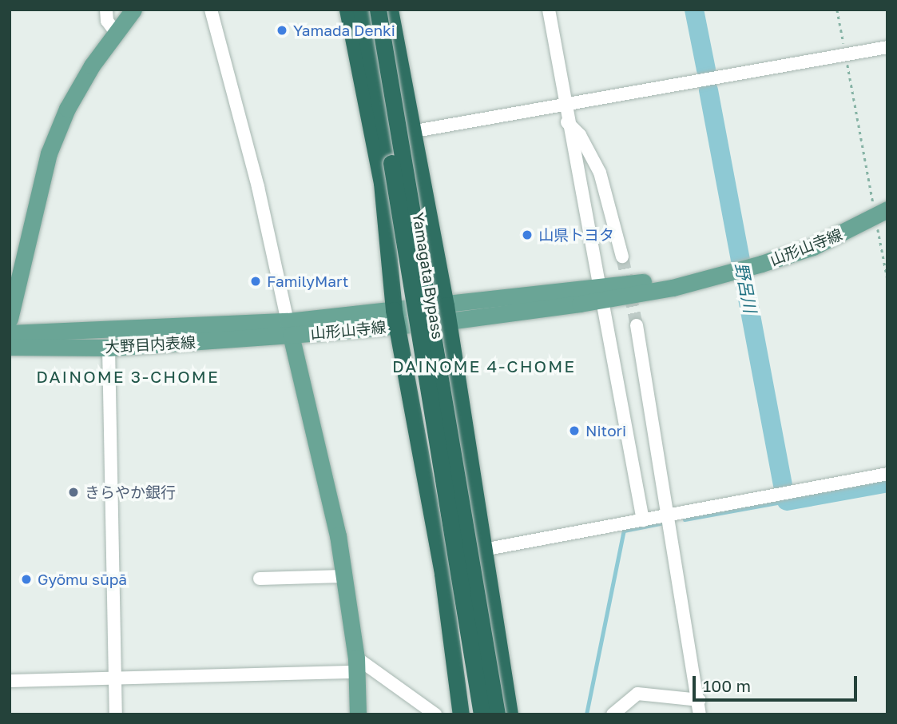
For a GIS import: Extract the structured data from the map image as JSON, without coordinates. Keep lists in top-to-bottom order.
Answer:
{
  "streets": {
    "highway": ["Yamagata Bypass"],
    "main road": ["山形山寺線", "大野目内表線"]
  },
  "crossings": [
    ["山形山寺線", "大野目内表線"]
  ],
  "districts": ["DAINOME 4-CHOME", "DAINOME 3-CHOME"],
  "water": ["野呂川"],
  "places": [
    "Yamada Denki",
    "山県トヨタ",
    "FamilyMart",
    "Nitori",
    "きらやか銀行",
    "Gyōmu sūpā"
  ],
  "scale_bar": "100 m"
}
